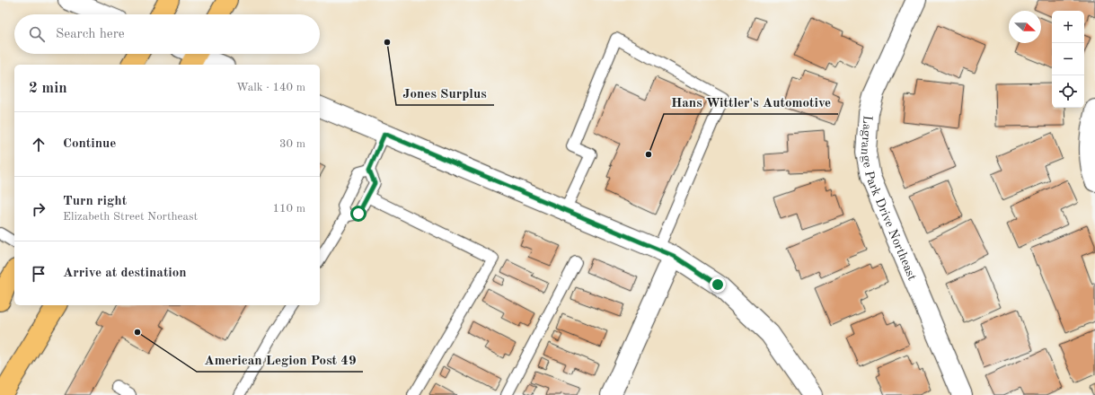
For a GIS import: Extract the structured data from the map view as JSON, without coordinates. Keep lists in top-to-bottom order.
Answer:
{
  "streets": {
    "street": ["Lagrange Park Drive Northeast"]
  },
  "places": ["Jones Surplus", "Hans Wittler's Automotive", "American Legion Post 49"],
  "north": "right",
  "page": {
    "map_buttons": ["+", "−"],
    "search": "Search here",
    "heading": ["2 min", "Walk · 140 m"],
    "list": [
      ["Continue", "30 m"],
      ["Turn right", "Elizabeth Street Northeast", "110 m"],
      "Arrive at destination"
    ]
  }
}
